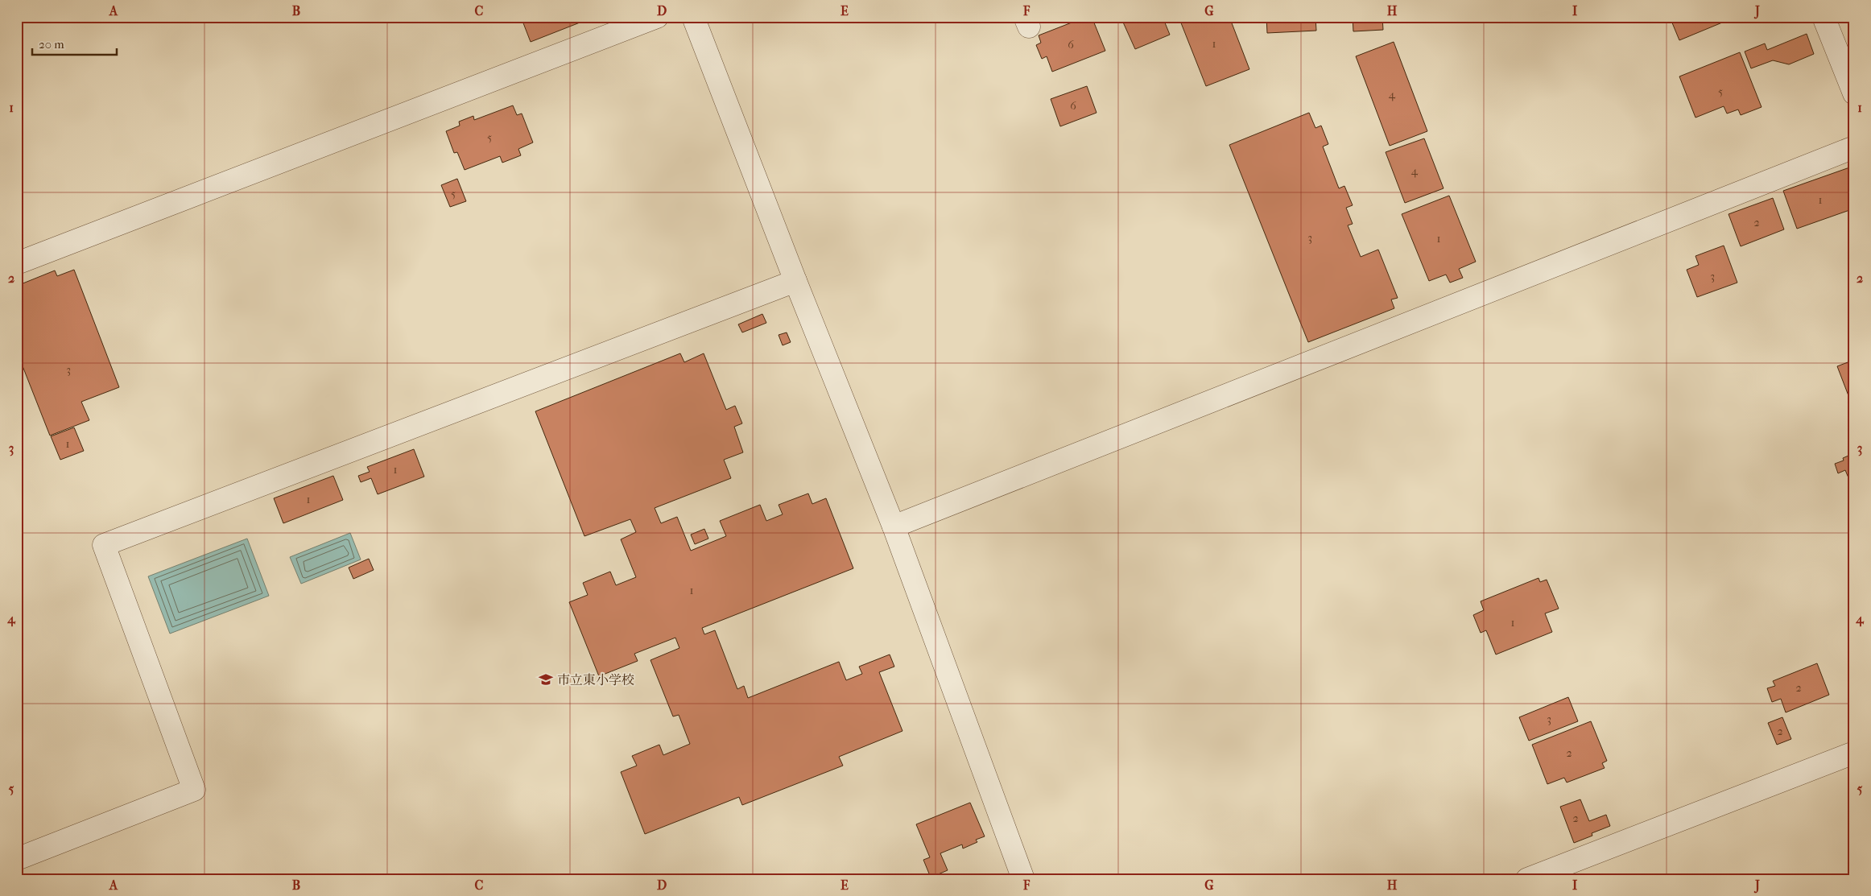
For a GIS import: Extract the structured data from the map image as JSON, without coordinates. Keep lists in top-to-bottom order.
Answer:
{
  "places": {
    "school or university": ["市立東小学校"]
  },
  "house_numbers": [
    "1",
    "6",
    "5",
    "4",
    "6",
    "5",
    "4",
    "5",
    "1",
    "2",
    "3",
    "1",
    "3",
    "3",
    "1",
    "1",
    "1",
    "1",
    "1",
    "2",
    "3",
    "2",
    "2",
    "2"
  ],
  "scale_bar": "20 m",
  "grid": {
    "columns": [
      "A",
      "B",
      "C",
      "D",
      "E",
      "F",
      "G",
      "H",
      "I",
      "J"
    ],
    "rows": [
      "1",
      "2",
      "3",
      "4",
      "5"
    ]
  }
}
